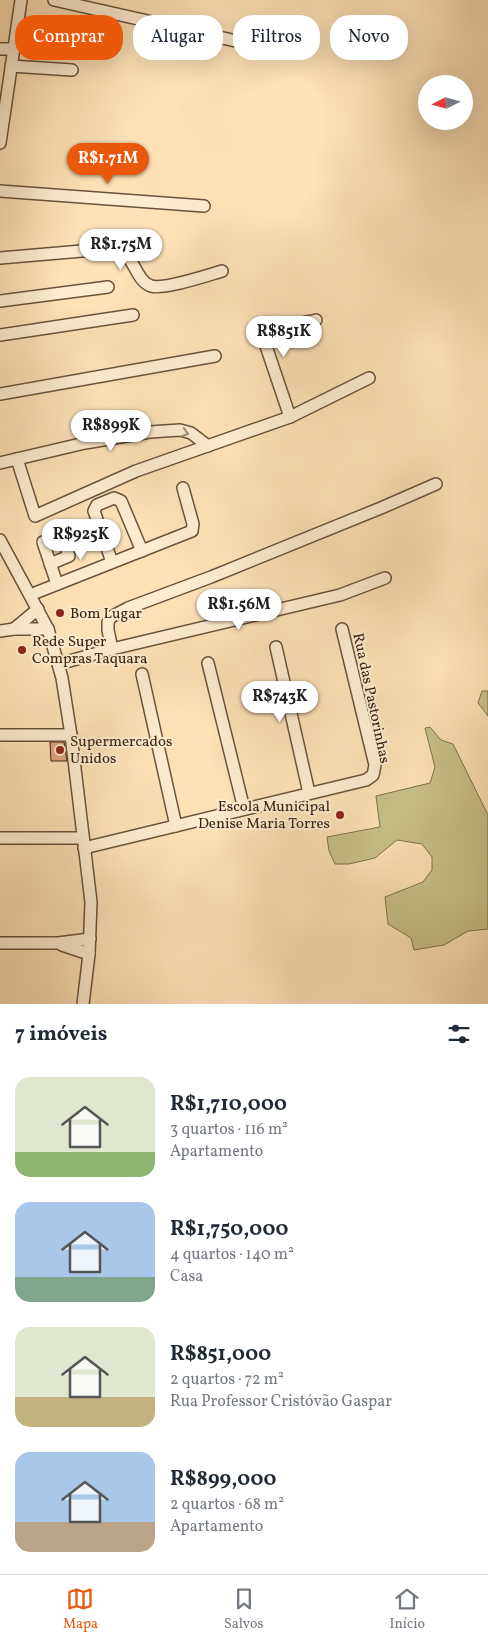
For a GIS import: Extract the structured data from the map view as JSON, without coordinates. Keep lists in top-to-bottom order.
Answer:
{
  "streets": {
    "street": ["Rua das Pastorinhas"]
  },
  "places": [
    "Bom Lugar",
    "Rede Super Compras Taquara",
    "Supermercados Unidos",
    "Escola Municipal Denise Maria Torres"
  ],
  "north": "left",
  "page": {
    "chip": [
      "Comprar",
      "Alugar",
      "Filtros",
      "Novo"
    ],
    "price": [
      "R$1.71M",
      "R$1.75M",
      "R$851K",
      "R$899K",
      "R$925K",
      "R$1.56M",
      "R$743K"
    ],
    "heading": "7 imóveis",
    "list": [
      {
        "name": "R$1,710,000",
        "note": "3 quartos · 116 m² · Apartamento"
      },
      {
        "name": "R$1,750,000",
        "note": "4 quartos · 140 m² · Casa"
      },
      {
        "name": "R$851,000",
        "note": "2 quartos · 72 m² · Rua Professor Cristóvão Gaspar"
      },
      {
        "name": "R$899,000",
        "note": "2 quartos · 68 m² · Apartamento"
      }
    ],
    "tabs": ["Mapa", "Salvos", "Início"]
  }
}
